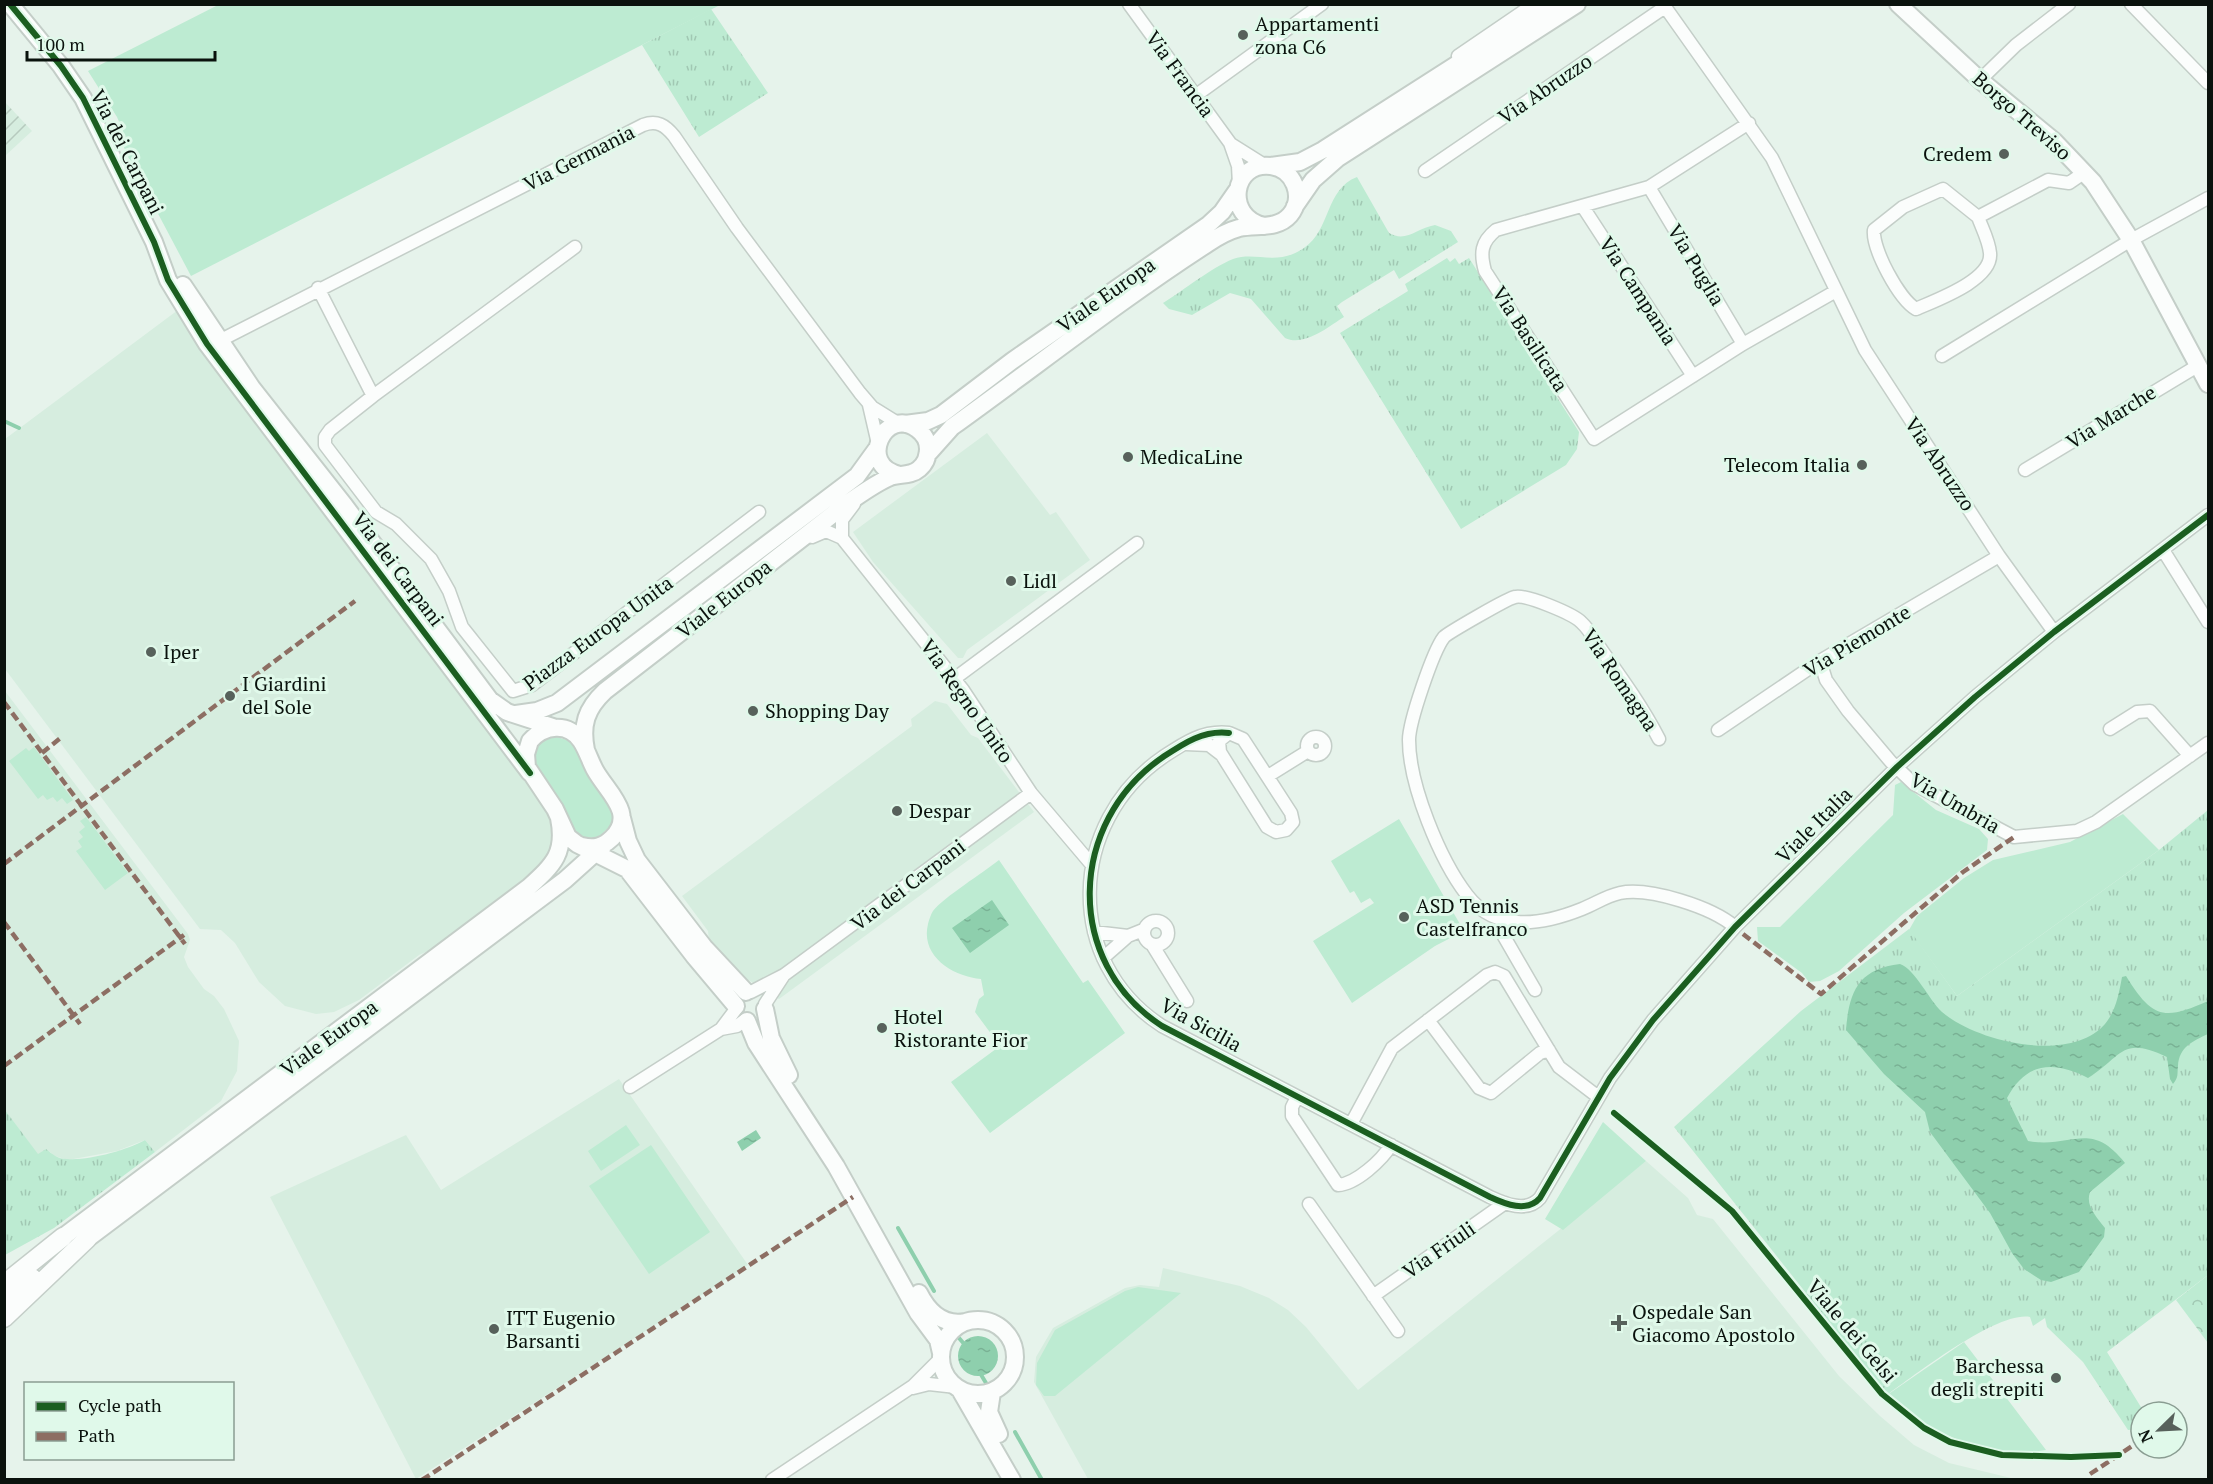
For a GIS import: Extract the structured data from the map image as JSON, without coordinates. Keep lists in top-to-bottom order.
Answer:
{
  "streets": {
    "street": [
      "Via Francia",
      "Via Abruzzo",
      "Borgo Treviso",
      "Via dei Carpani",
      "Via Germania",
      "Via Puglia",
      "Via Campania",
      "Viale Europa",
      "Via Basilicata",
      "Via Marche",
      "Piazza Europa Unita",
      "Via Piemonte",
      "Via Romagna",
      "Via Regno Unito",
      "Via Umbria",
      "Viale Italia",
      "Via Sicilia",
      "Via Friuli"
    ],
    "cycle path": ["Viale dei Gelsi"]
  },
  "crossings": [
    ["Via Francia", "Viale Europa"],
    ["Via Abruzzo", "Via Piemonte"],
    ["Via Abruzzo", "Viale Italia"],
    ["Borgo Treviso", "Via Marche"],
    ["Via dei Carpani", "Via Germania"],
    ["Via dei Carpani", "Viale Europa"],
    ["Via dei Carpani", "Via Regno Unito"],
    ["Via Germania", "Viale Europa"],
    ["Via Campania", "Via Basilicata"],
    ["Via Piemonte", "Via Umbria"],
    ["Via Regno Unito", "Via Sicilia"],
    ["Via Umbria", "Viale Italia"],
    ["Viale Italia", "Via Sicilia"],
    ["Viale Italia", "Via Friuli"],
    ["Via Sicilia", "Via Friuli"]
  ],
  "places": {
    "other": [
      "Appartamenti zona C6",
      "Credem",
      "MedicaLine",
      "Telecom Italia",
      "Lidl",
      "Iper",
      "I Giardini del Sole",
      "Shopping Day",
      "Despar",
      "ASD Tennis Castelfranco",
      "Hotel Ristorante Fior",
      "ITT Eugenio Barsanti",
      "Barchessa degli strepiti"
    ],
    "health": ["Ospedale San Giacomo Apostolo"]
  },
  "legend": ["Cycle path", "Path"],
  "scale_bar": "100 m",
  "north": "bottom left"
}
